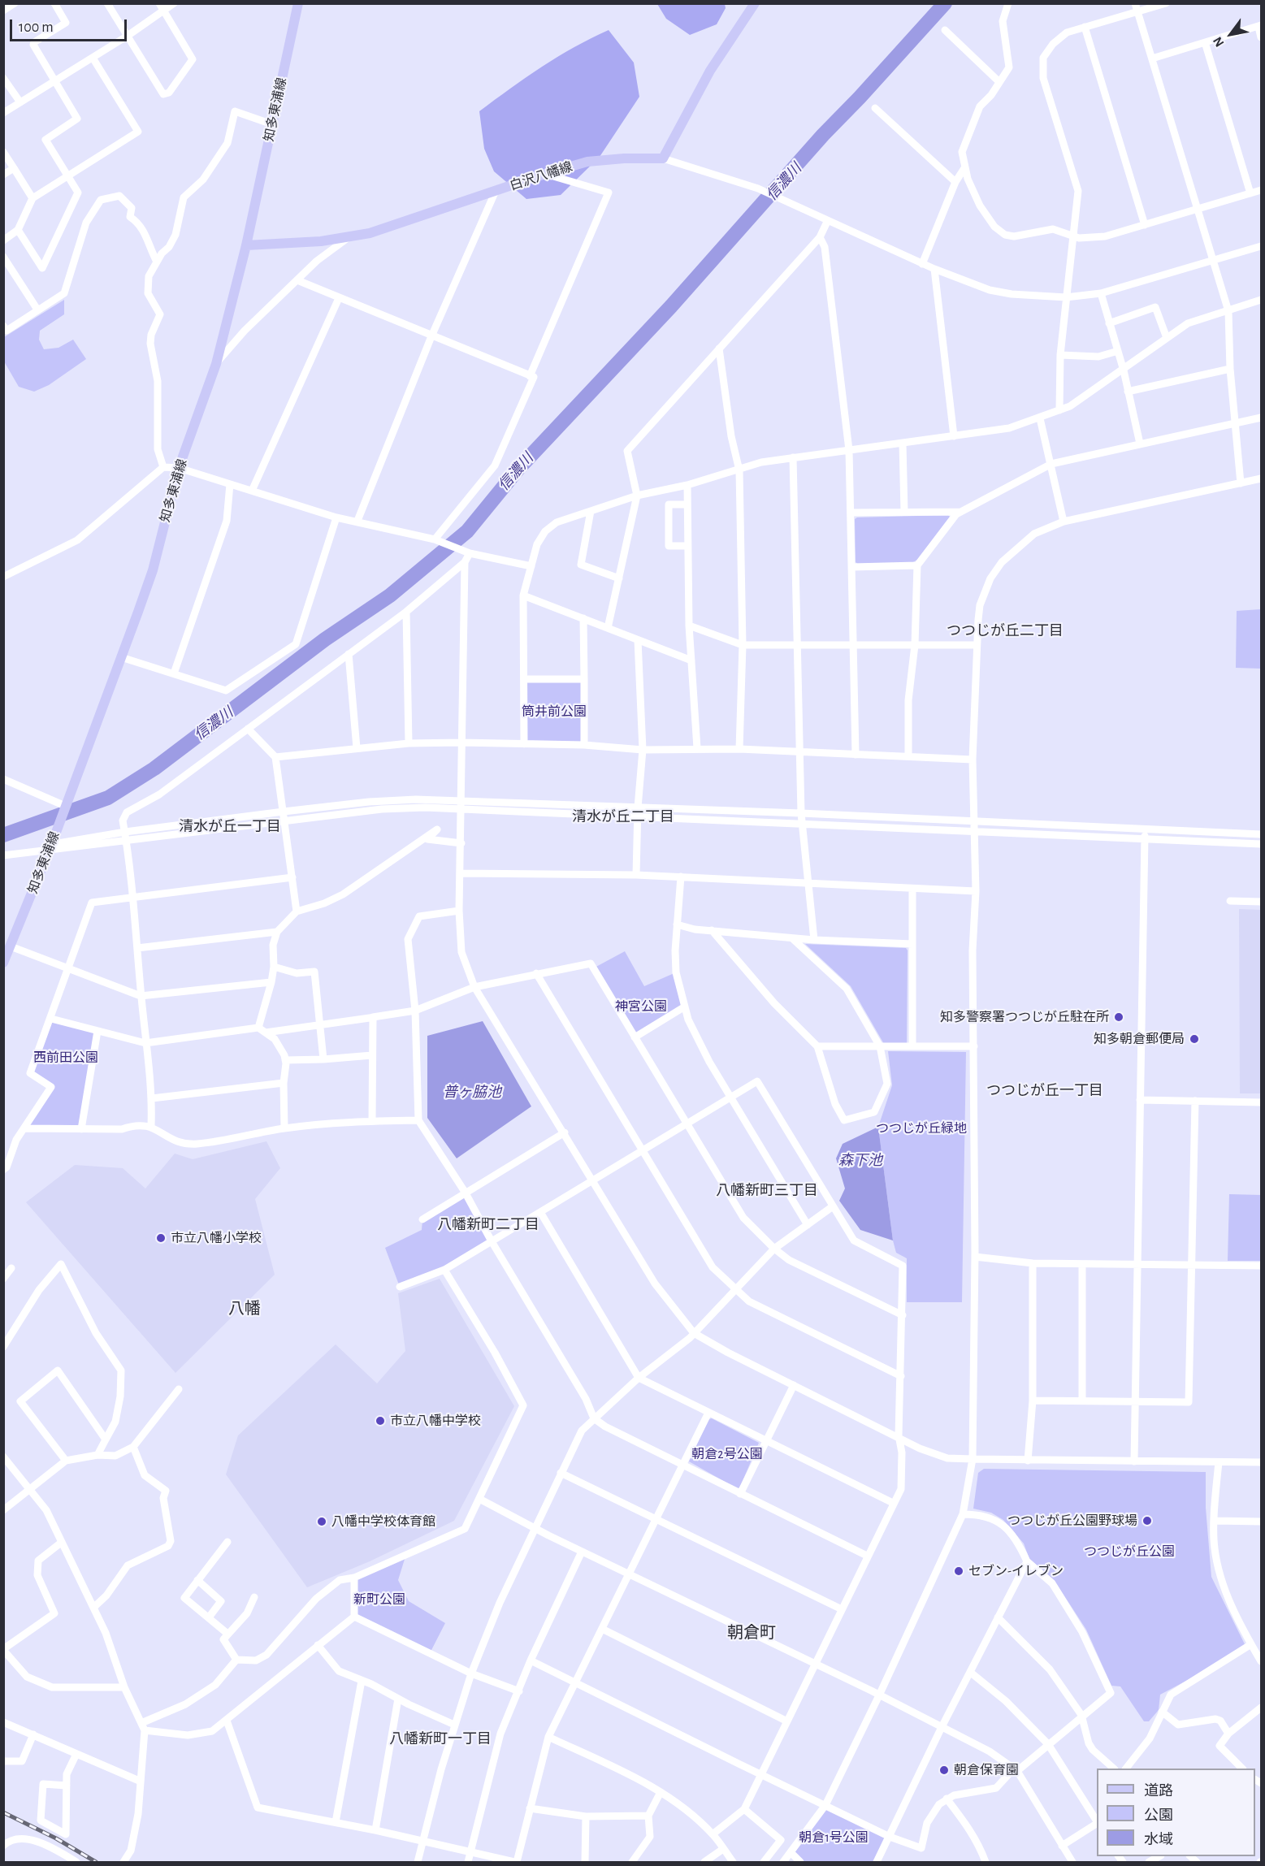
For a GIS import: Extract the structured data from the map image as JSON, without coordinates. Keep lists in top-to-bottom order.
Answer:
{
  "streets": {
    "main road": ["知多東浦線", "白沢八幡線"]
  },
  "crossings": [
    ["知多東浦線", "白沢八幡線"]
  ],
  "districts": [
    "つつじが丘二丁目",
    "清水が丘二丁目",
    "清水が丘一丁目",
    "つつじが丘一丁目",
    "八幡新町三丁目",
    "八幡新町二丁目",
    "八幡",
    "朝倉町",
    "八幡新町一丁目"
  ],
  "water": ["信濃川", "普ヶ脇池", "森下池"],
  "parks": [
    "筒井前公園",
    "神宮公園",
    "西前田公園",
    "つつじが丘緑地",
    "朝倉2号公園",
    "つつじが丘公園",
    "新町公園",
    "朝倉1号公園"
  ],
  "places": [
    "知多警察署つつじが丘駐在所",
    "知多朝倉郵便局",
    "市立八幡小学校",
    "市立八幡中学校",
    "つつじが丘公園野球場",
    "八幡中学校体育館",
    "セブン-イレブン",
    "朝倉保育園"
  ],
  "legend": ["道路", "公園", "水域"],
  "scale_bar": "100 m",
  "north": "bottom left"
}
